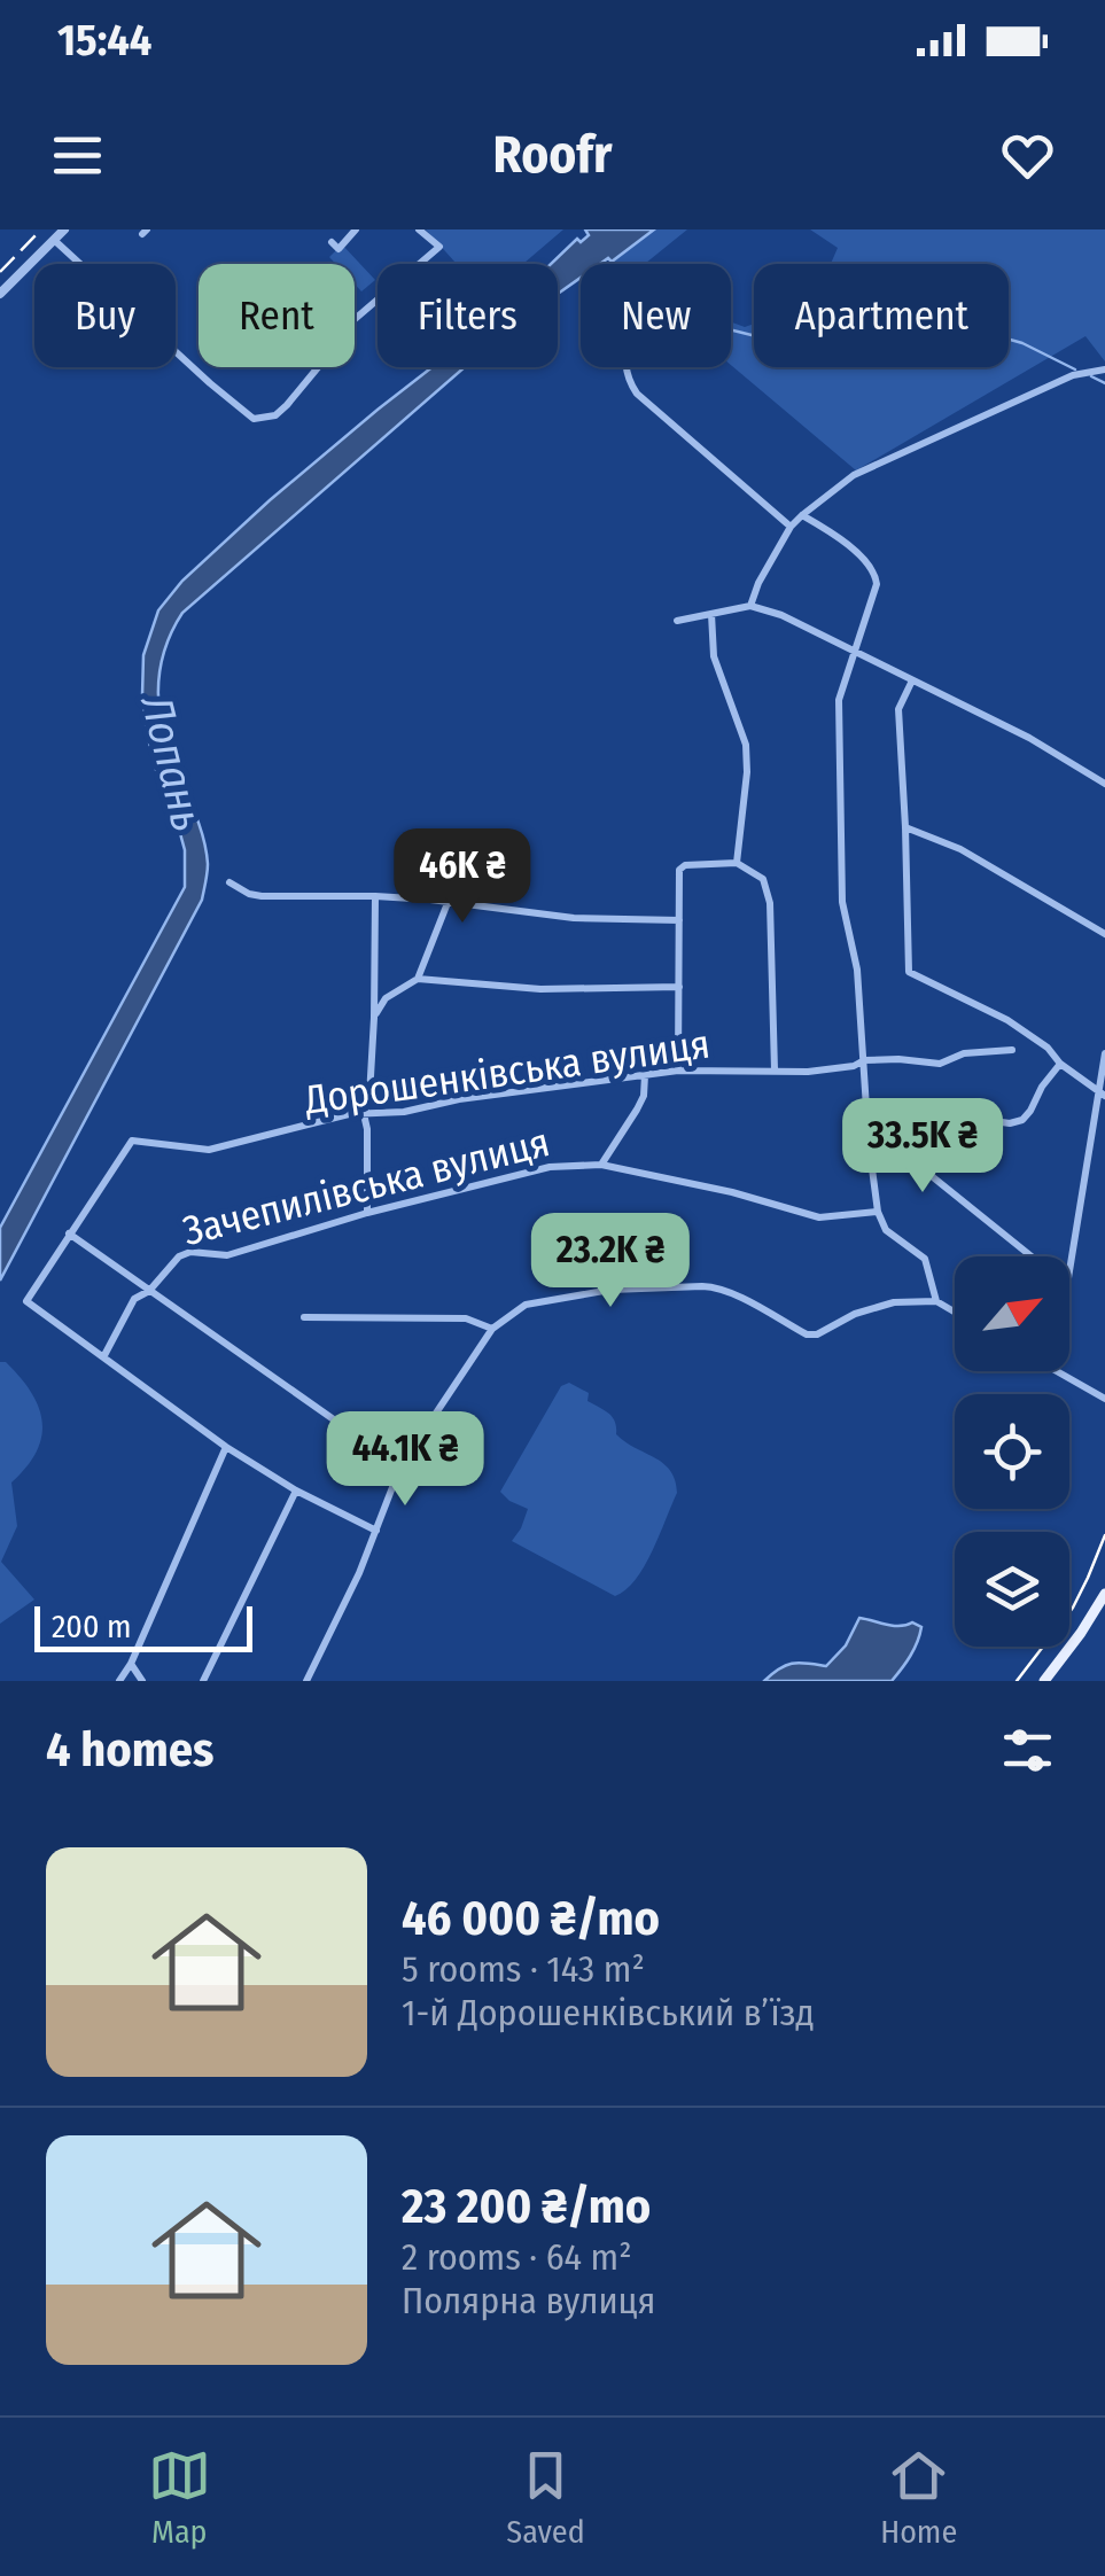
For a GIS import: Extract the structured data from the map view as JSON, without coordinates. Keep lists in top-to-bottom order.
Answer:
{
  "streets": {
    "street": ["Дорошенківська вулиця", "Зачепилівська вулиця"]
  },
  "crossings": [
    ["Дорошенківська вулиця", "Зачепилівська вулиця"]
  ],
  "water": ["Лопань"],
  "scale_bar": "200 m",
  "north": "top right",
  "page": {
    "status": "15:44",
    "header": "Roofr",
    "chip": [
      "Buy",
      "Rent",
      "Filters",
      "New",
      "Apartment"
    ],
    "price": [
      "46K ₴",
      "33.5K ₴",
      "23.2K ₴",
      "44.1K ₴"
    ],
    "scale": "200 m",
    "heading": "4 homes",
    "list": [
      {
        "name": "46 000 ₴/mo",
        "note": "5 rooms · 143 m² · 1-й Дорошенківський в’їзд"
      },
      {
        "name": "23 200 ₴/mo",
        "note": "2 rooms · 64 m² · Полярна вулиця"
      }
    ],
    "tabs": ["Map", "Saved", "Home"]
  }
}
